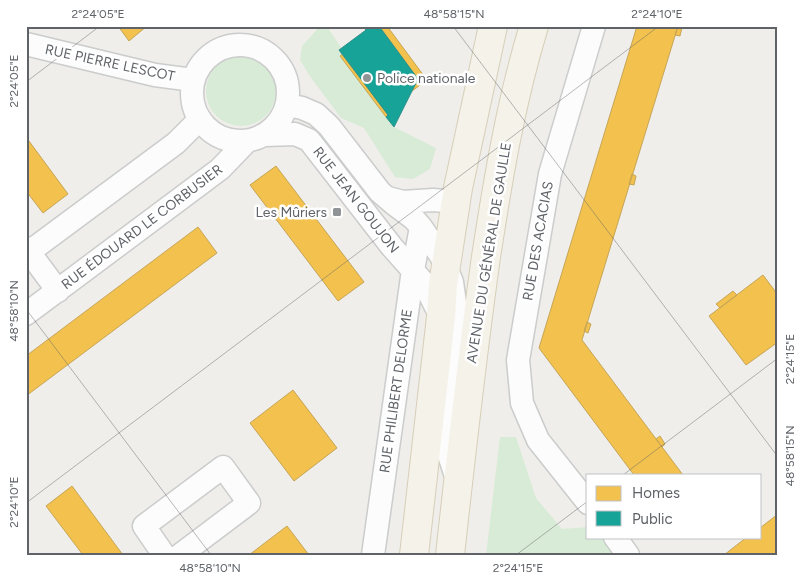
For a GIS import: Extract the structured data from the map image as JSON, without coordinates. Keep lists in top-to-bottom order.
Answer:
{
  "streets": {
    "main road": ["AVENUE DU GÉNÉRAL DE GAULLE"],
    "street": [
      "RUE PIERRE LESCOT",
      "RUE JEAN GOUJON",
      "RUE ÉDOUARD LE CORBUSIER",
      "RUE DES ACACIAS",
      "RUE PHILIBERT DELORME"
    ]
  },
  "crossings": [
    ["RUE PIERRE LESCOT", "RUE JEAN GOUJON"],
    ["RUE PIERRE LESCOT", "RUE ÉDOUARD LE CORBUSIER"],
    ["RUE JEAN GOUJON", "RUE ÉDOUARD LE CORBUSIER"],
    ["RUE JEAN GOUJON", "AVENUE DU GÉNÉRAL DE GAULLE"],
    ["RUE JEAN GOUJON", "RUE PHILIBERT DELORME"],
    ["AVENUE DU GÉNÉRAL DE GAULLE", "RUE PHILIBERT DELORME"]
  ],
  "places": {
    "other": ["Police nationale"],
    "transit": ["Les Mûriers"]
  },
  "legend": ["Homes", "Public"],
  "coordinates": [
    "2°24'05\"E",
    "48°58'15\"N",
    "2°24'10\"E",
    "48°58'10\"N",
    "2°24'15\"E"
  ]
}
